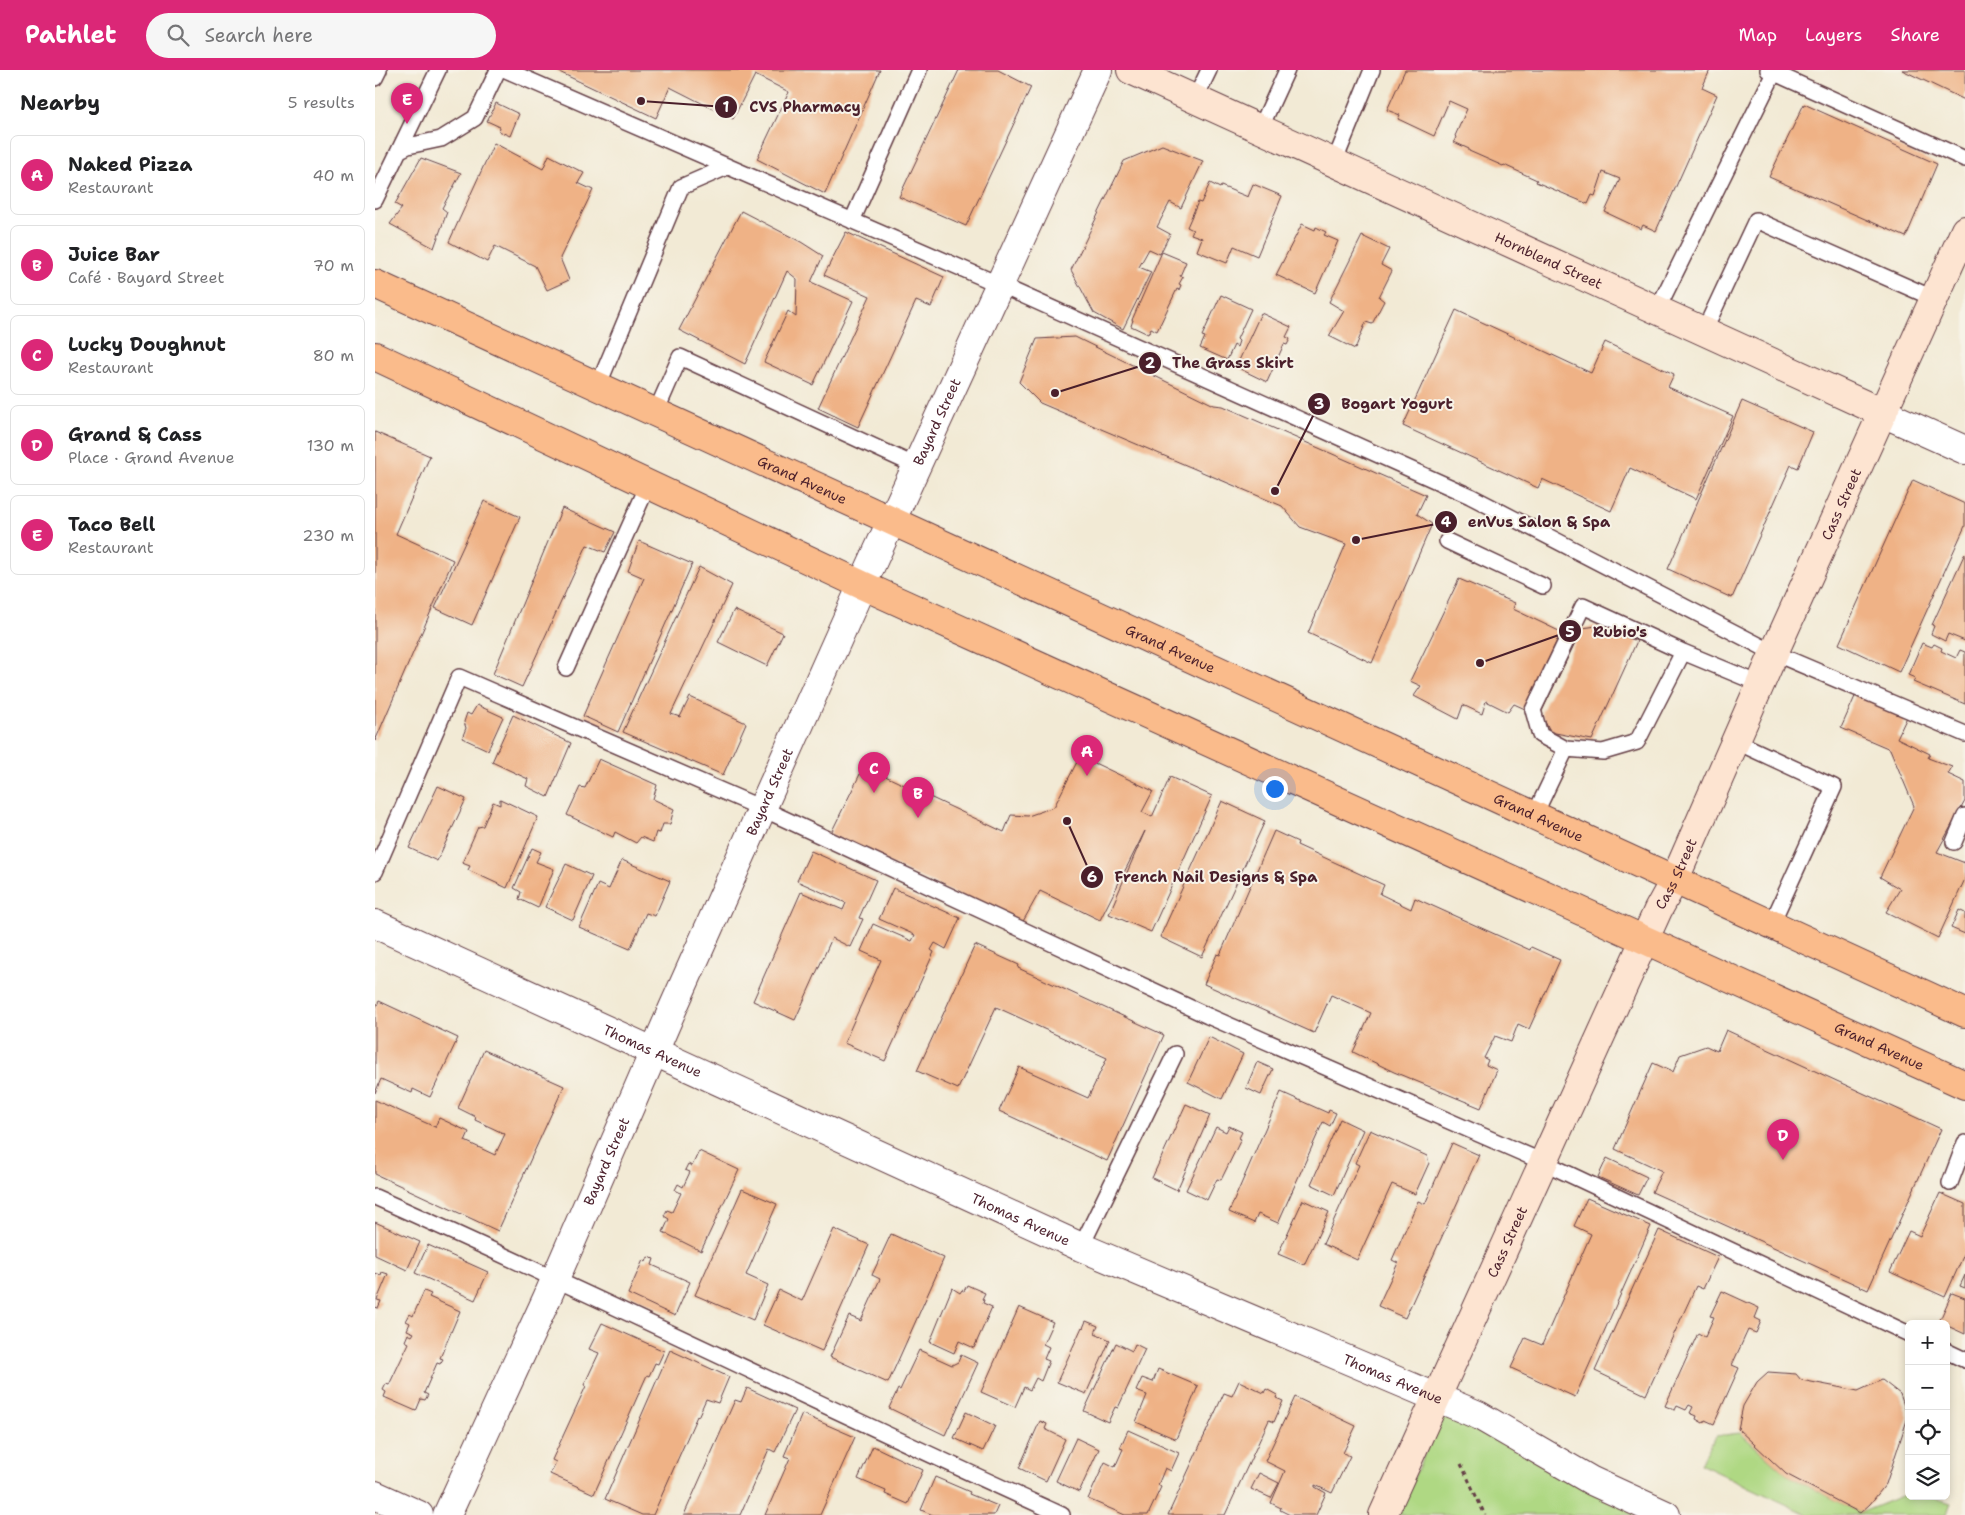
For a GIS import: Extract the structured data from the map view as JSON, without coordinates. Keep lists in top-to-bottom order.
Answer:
{
  "streets": {
    "main road": ["Grand Avenue"],
    "street": [
      "Hornblend Street",
      "Bayard Street",
      "Cass Street",
      "Thomas Avenue"
    ]
  },
  "crossings": [
    ["Hornblend Street", "Cass Street"],
    ["Bayard Street", "Grand Avenue"],
    ["Bayard Street", "Thomas Avenue"],
    ["Grand Avenue", "Cass Street"],
    ["Cass Street", "Thomas Avenue"]
  ],
  "places": [
    "CVS Pharmacy",
    "The Grass Skirt",
    "Bogart Yogurt",
    "enVus Salon & Spa",
    "Rubio's",
    "French Nail Designs & Spa"
  ],
  "page": {
    "header": "Pathlet",
    "search": "Search here",
    "nav": ["Map", "Layers", "Share"],
    "heading": ["Nearby", "5 results"],
    "pins": [
      "E",
      "A",
      "C",
      "B",
      "D"
    ],
    "list": [
      {
        "mark": "A",
        "name": "Naked Pizza",
        "note": "Restaurant",
        "value": "40 m"
      },
      {
        "mark": "B",
        "name": "Juice Bar",
        "note": "Café · Bayard Street",
        "value": "70 m"
      },
      {
        "mark": "C",
        "name": "Lucky Doughnut",
        "note": "Restaurant",
        "value": "80 m"
      },
      {
        "mark": "D",
        "name": "Grand & Cass",
        "note": "Place · Grand Avenue",
        "value": "130 m"
      },
      {
        "mark": "E",
        "name": "Taco Bell",
        "note": "Restaurant",
        "value": "230 m"
      }
    ],
    "map_buttons": ["+", "−"]
  }
}
